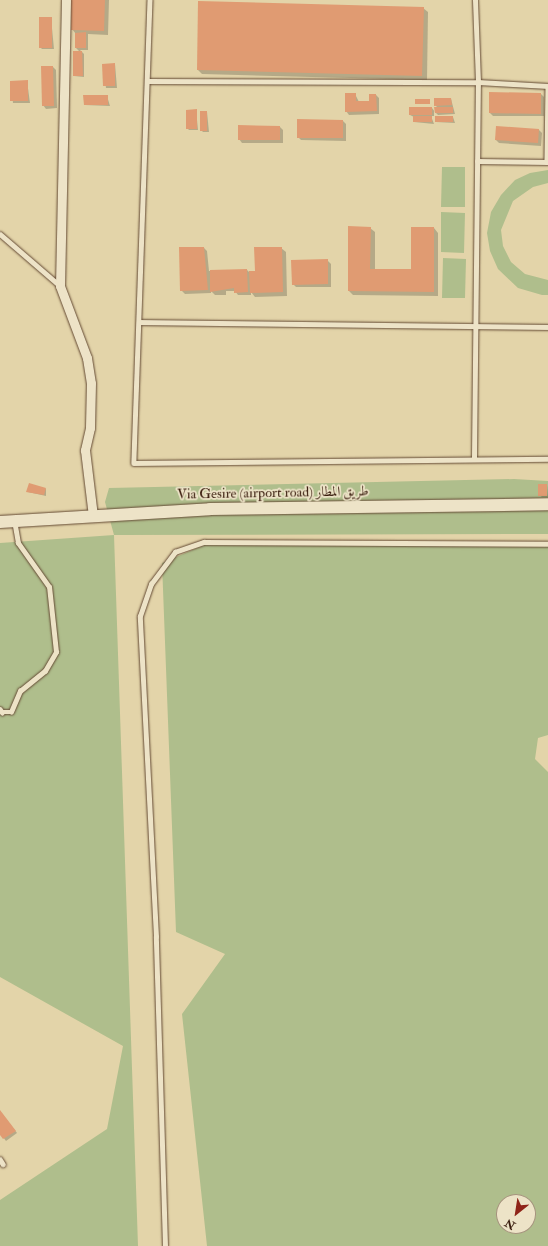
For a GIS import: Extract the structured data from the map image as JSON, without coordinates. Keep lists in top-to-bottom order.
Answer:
{
  "streets": {
    "main road": ["Via Gesire (airport road) طريق المطار"]
  },
  "north": "bottom left"
}
